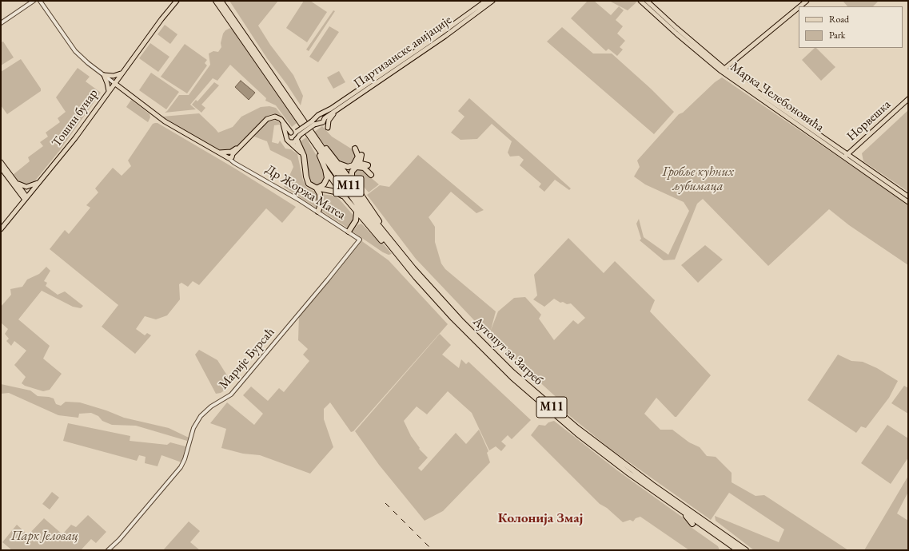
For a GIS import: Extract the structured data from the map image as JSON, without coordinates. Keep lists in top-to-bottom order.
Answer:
{
  "streets": {
    "highway": ["M11", "Аутопут за Загреб"],
    "main road": [
      "Партизанске авијације",
      "Марка Челебоновића",
      "Тошин бунар",
      "Норвешка"
    ],
    "street": ["Др Жоржа Матеа", "Марије Бурсаћ"]
  },
  "crossings": [
    ["Марка Челебоновића", "Норвешка"],
    ["M11", "Аутопут за Загреб"],
    ["Др Жоржа Матеа", "Марије Бурсаћ"]
  ],
  "districts": ["Колонија Змај"],
  "parks": ["Гробље кућних љубимаца", "Парк Јеловац"],
  "legend": ["Road", "Park"]
}
